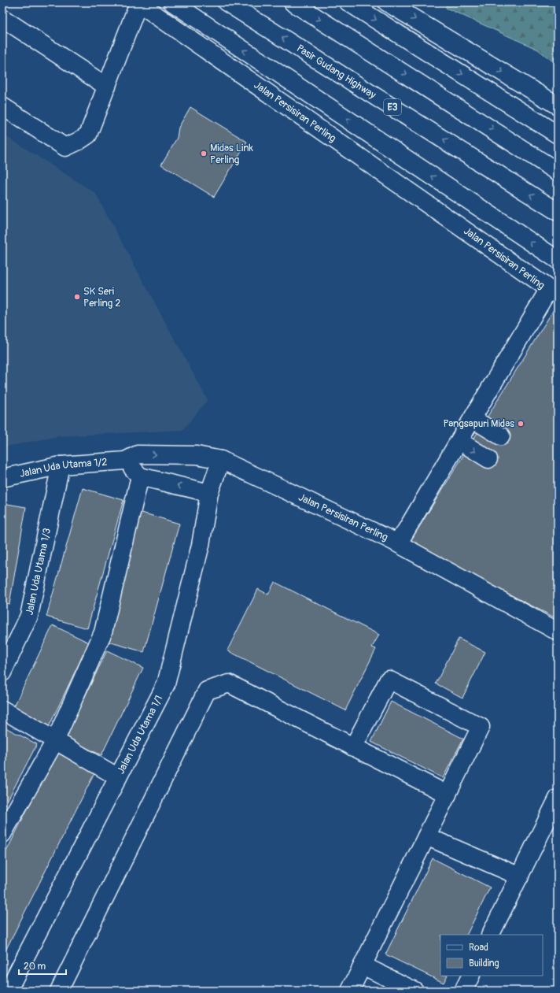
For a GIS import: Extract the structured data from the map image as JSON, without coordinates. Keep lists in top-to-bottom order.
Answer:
{
  "streets": {
    "main road": [
      "Pasir Gudang Highway",
      "E3",
      "Jalan Persisiran Perling",
      "Jalan Uda Utama 1/2",
      "Jalan Uda Utama 1/3",
      "Jalan Uda Utama 1/1"
    ]
  },
  "crossings": [
    ["Jalan Persisiran Perling", "Jalan Uda Utama 1/2"],
    ["Jalan Persisiran Perling", "Jalan Uda Utama 1/1"],
    ["Jalan Uda Utama 1/2", "Jalan Uda Utama 1/3"],
    ["Jalan Uda Utama 1/2", "Jalan Uda Utama 1/1"]
  ],
  "places": ["Midas Link Perling", "SK Seri Perling 2", "Pangsapuri Midas"],
  "legend": ["Road", "Building"],
  "scale_bar": "20 m"
}
